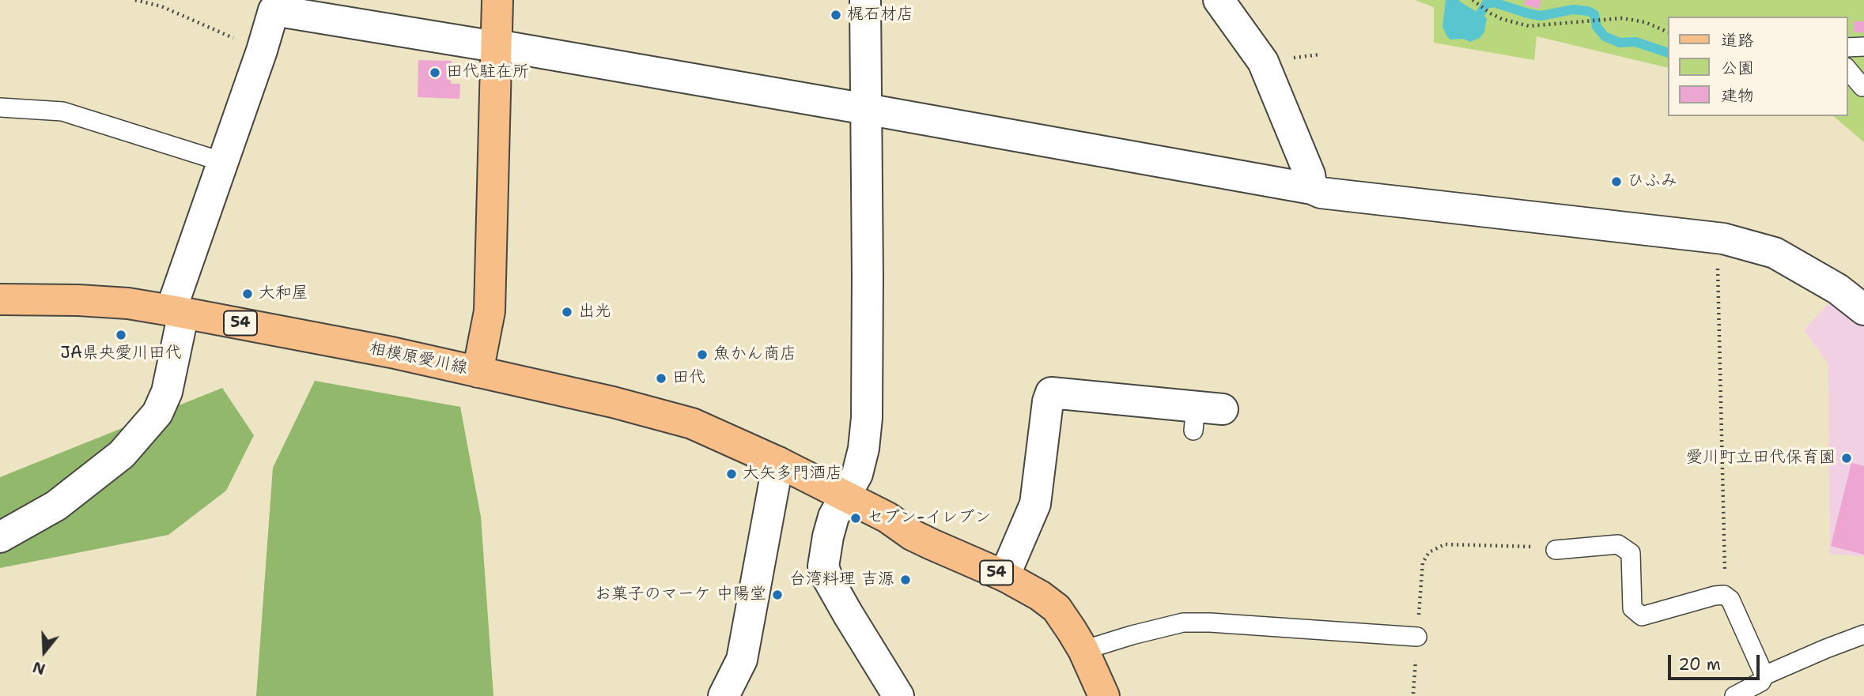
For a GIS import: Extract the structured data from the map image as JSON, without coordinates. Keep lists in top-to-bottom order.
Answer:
{
  "streets": {
    "main road": ["54", "相模原愛川線"]
  },
  "crossings": [
    ["54", "相模原愛川線"]
  ],
  "places": [
    "梶石材店",
    "田代駐在所",
    "ひふみ",
    "大和屋",
    "出光",
    "JA県央愛川田代",
    "魚かん商店",
    "田代",
    "愛川町立田代保育園",
    "大矢多門酒店",
    "セブン-イレブン",
    "台湾料理 吉源",
    "お菓子のマーケ 中陽堂"
  ],
  "legend": ["道路", "公園", "建物"],
  "scale_bar": "20 m",
  "north": "bottom"
}
